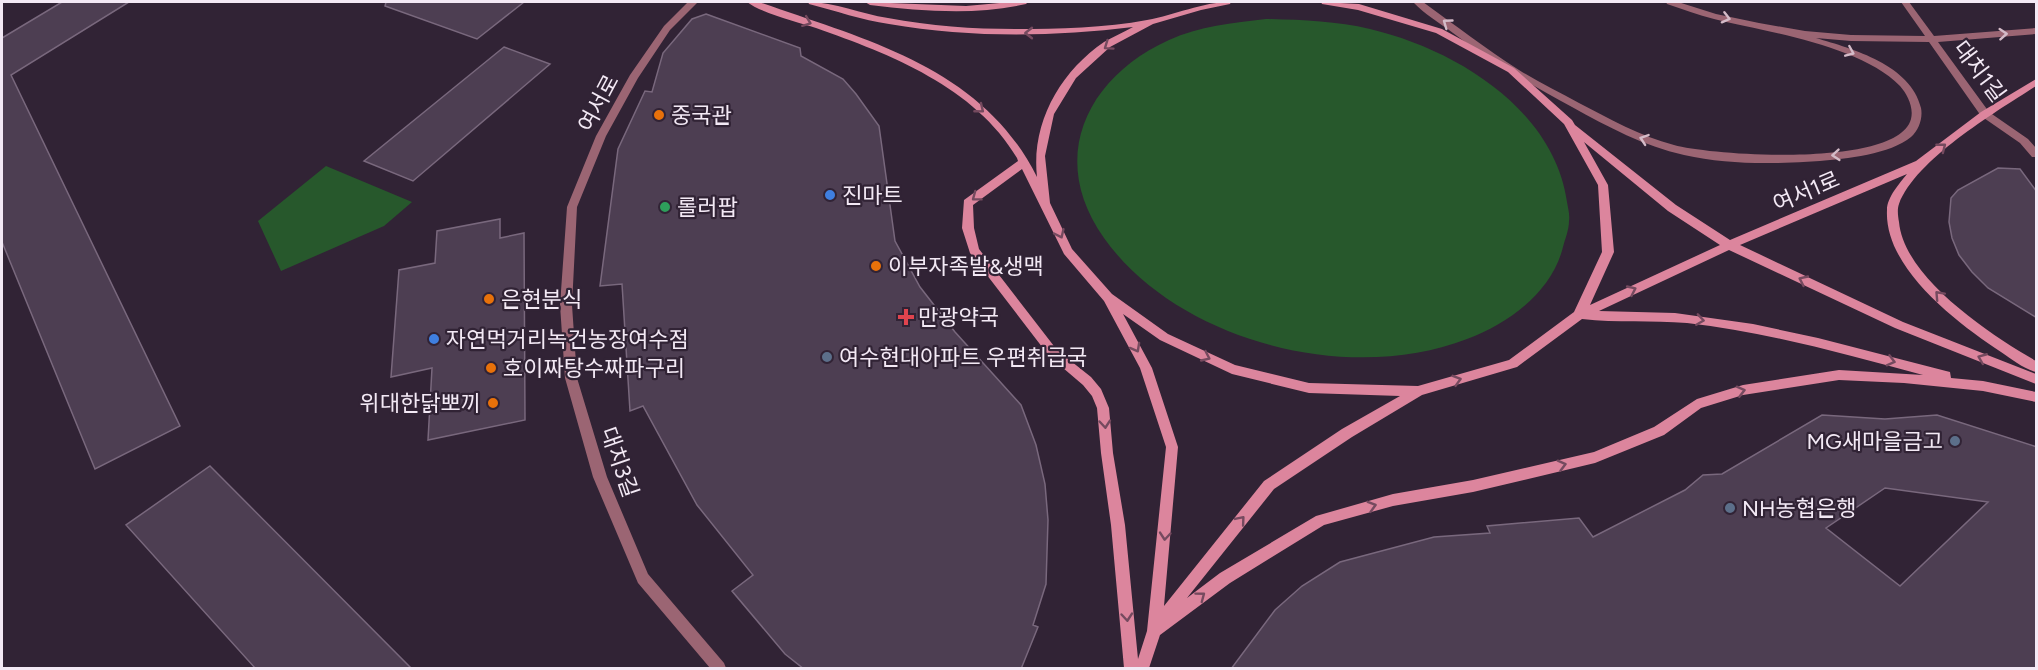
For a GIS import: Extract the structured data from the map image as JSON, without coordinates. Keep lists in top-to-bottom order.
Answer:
{
  "streets": {
    "street": [
      "대치1길",
      "여서로",
      "여서1로",
      "대치3길"
    ]
  },
  "crossings": [
    ["대치1길", "여서1로"],
    ["여서로", "대치3길"]
  ],
  "one_way": ["여서1로"],
  "places": {
    "other": [
      "중국관",
      "진마트",
      "롤러팝",
      "이부자족발&생맥",
      "은현분식",
      "자연먹거리녹건농장여수점",
      "여수현대아파트 우편취급국",
      "호이짜탕수짜파구리",
      "위대한닭뽀끼",
      "MG새마을금고",
      "NH농협은행"
    ],
    "health": ["만광약국"]
  }
}
